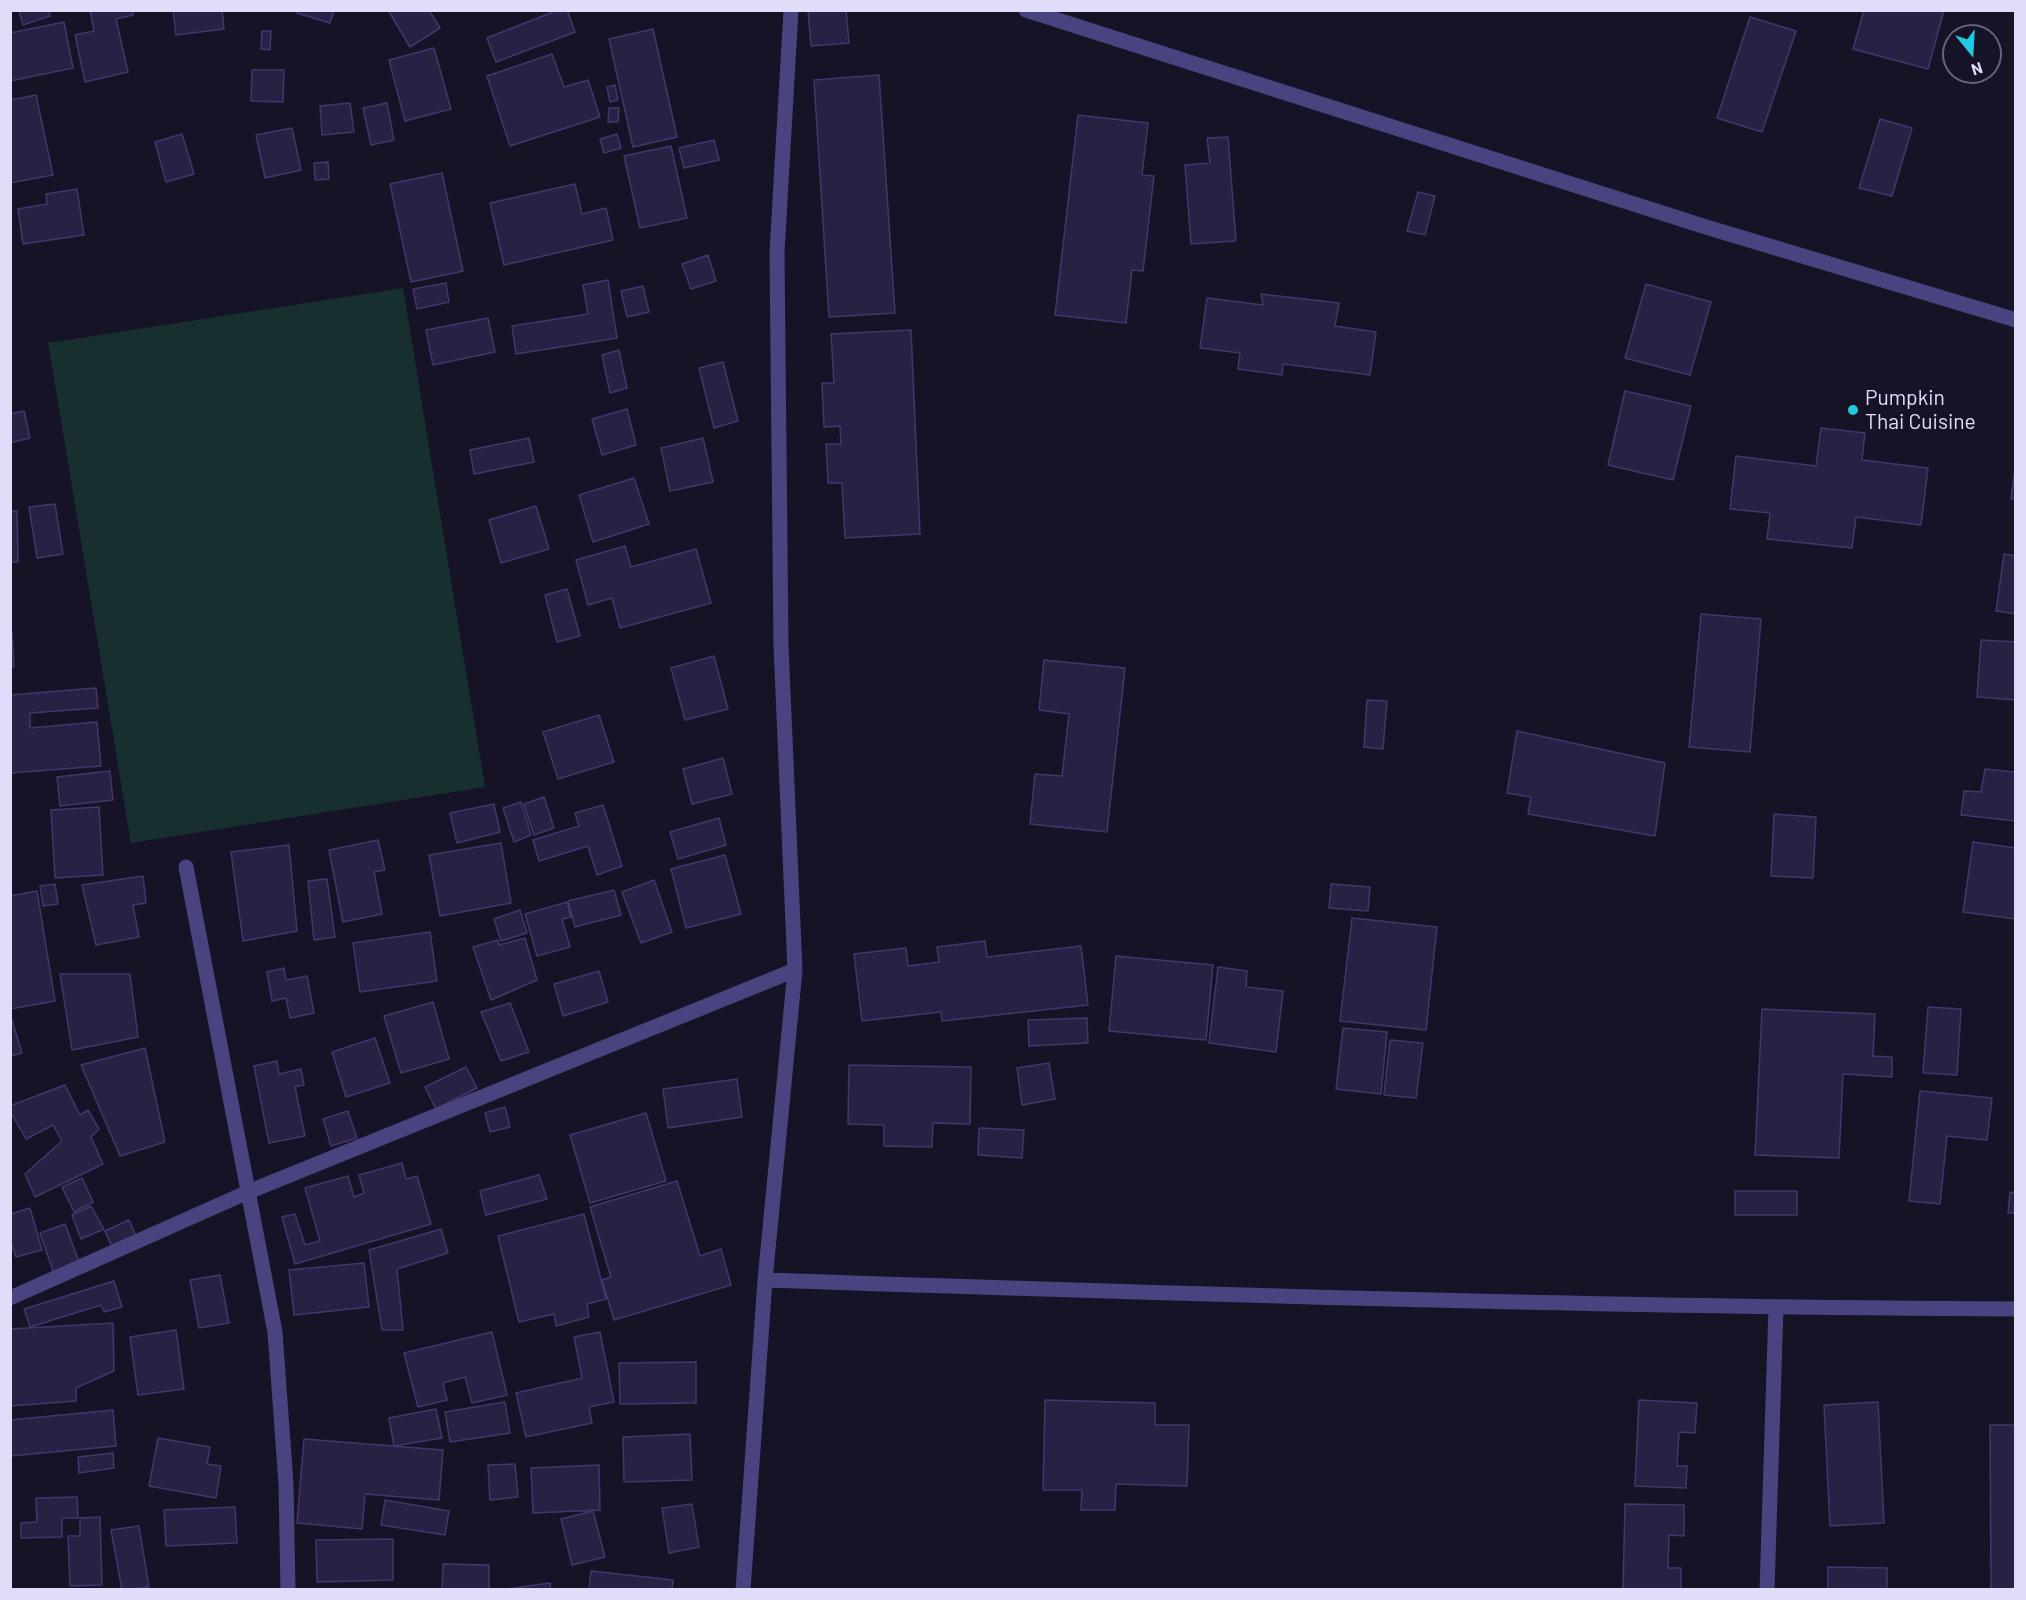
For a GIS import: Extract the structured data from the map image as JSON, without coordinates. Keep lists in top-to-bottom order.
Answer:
{
  "places": ["Pumpkin Thai Cuisine"],
  "north": "bottom"
}
